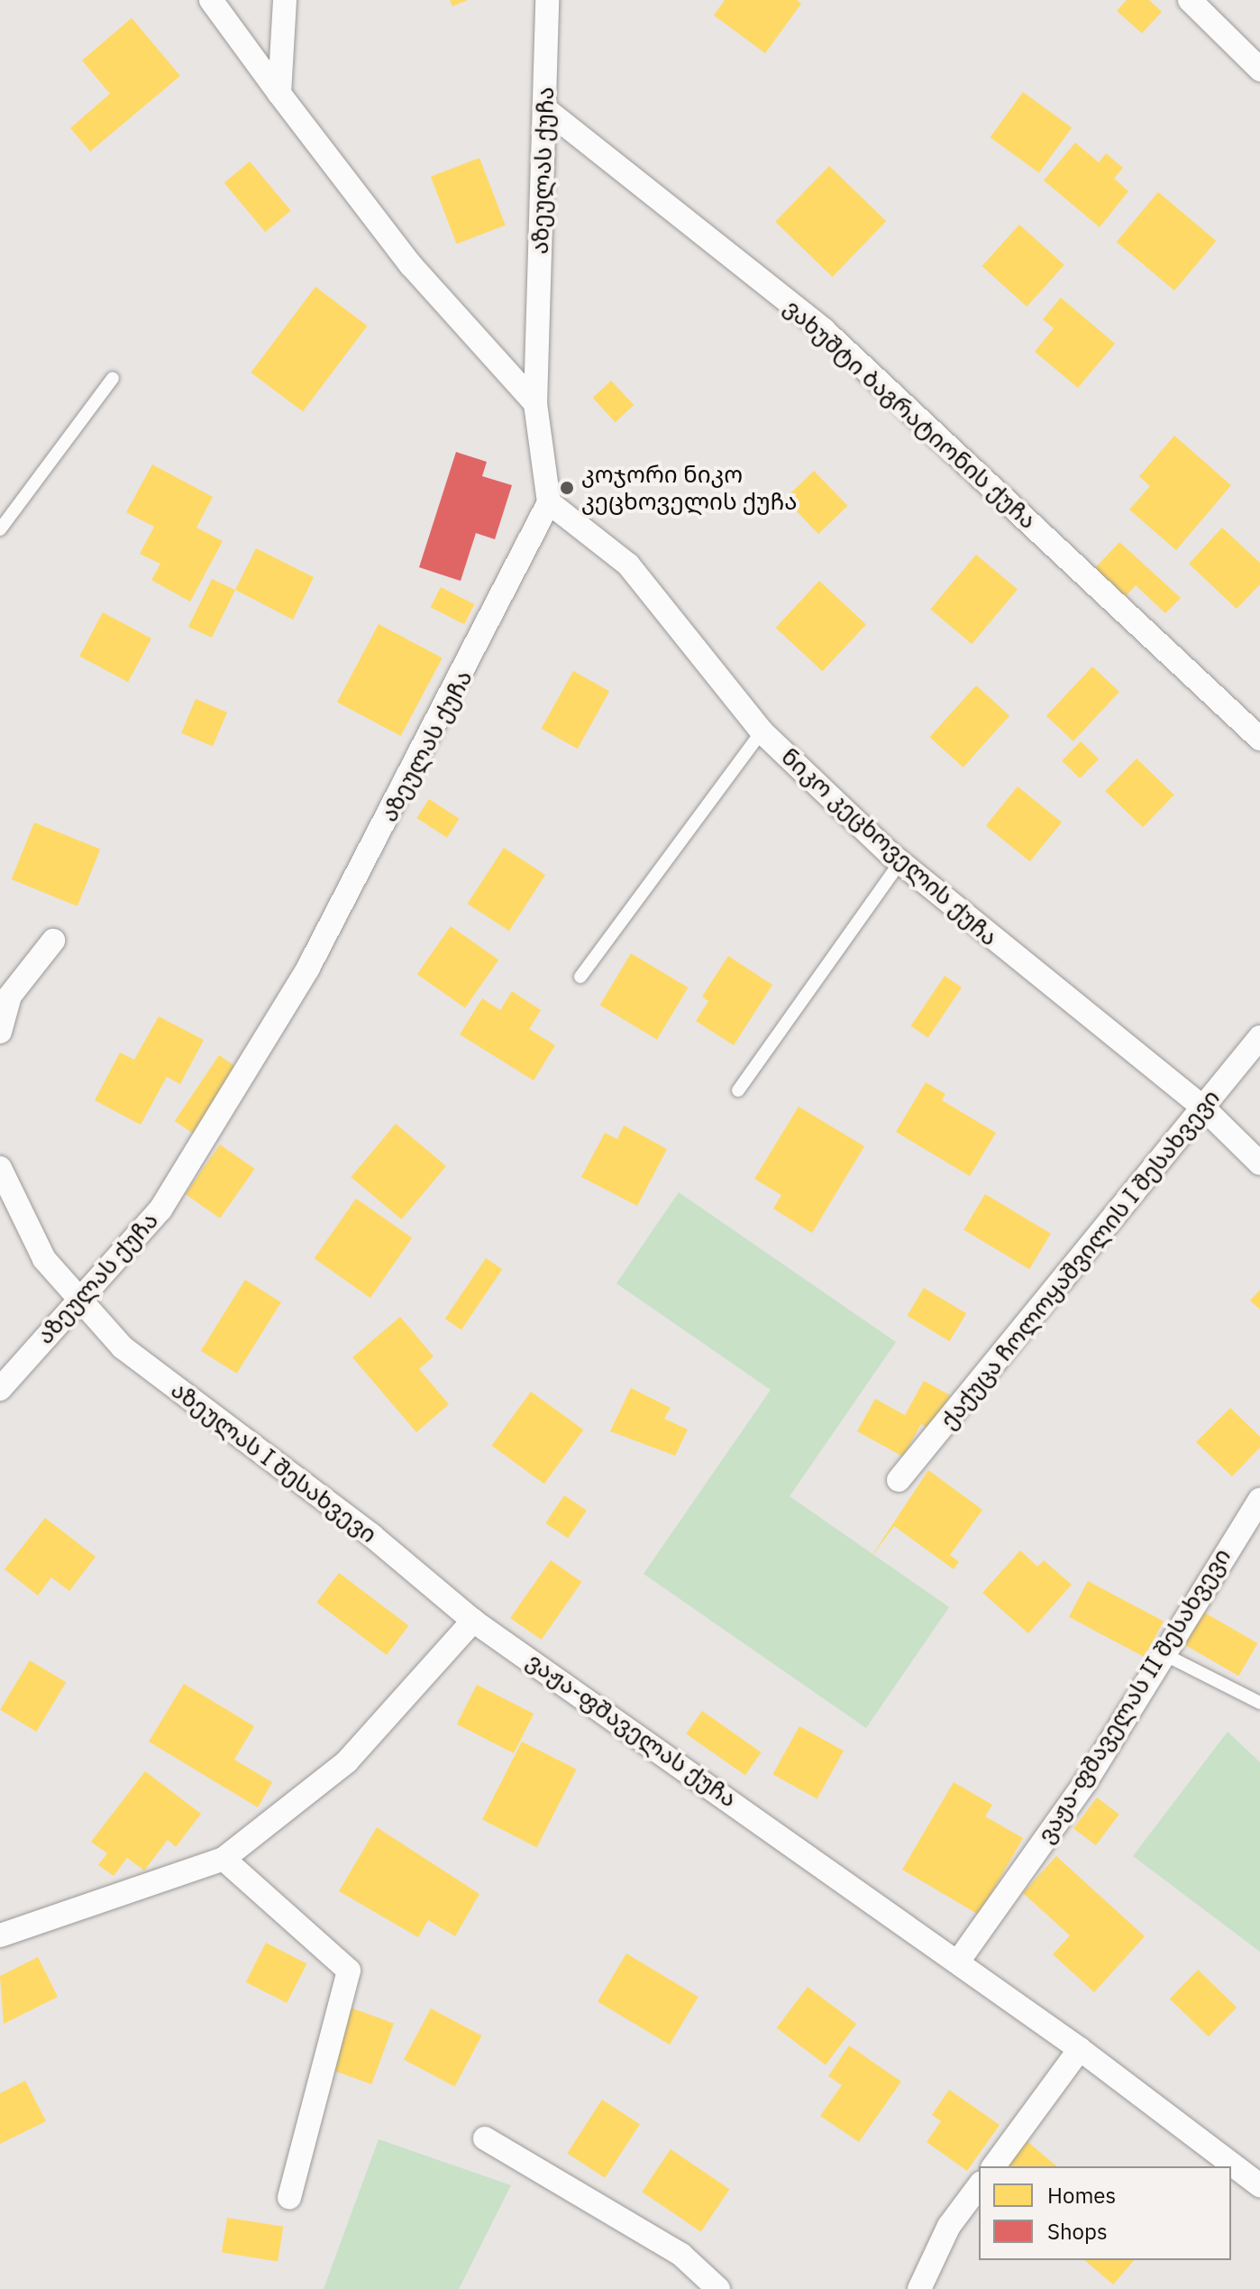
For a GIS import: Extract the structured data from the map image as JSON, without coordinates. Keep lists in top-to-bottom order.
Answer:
{
  "streets": {
    "street": [
      "აზეულას ქუჩა",
      "ვახუშტი ბაგრატიონის ქუჩა",
      "ნიკო კეცხოველის ქუჩა",
      "ქაქუცა ჩოლოყაშვილის I შესახვევი",
      "აზეულას I შესახვევი",
      "ვაჟა-ფშაველას II შესახვევი",
      "ვაჟა-ფშაველას ქუჩა"
    ]
  },
  "crossings": [
    ["აზეულას ქუჩა", "ვახუშტი ბაგრატიონის ქუჩა"],
    ["აზეულას ქუჩა", "ნიკო კეცხოველის ქუჩა"],
    ["აზეულას ქუჩა", "აზეულას I შესახვევი"],
    ["ნიკო კეცხოველის ქუჩა", "ქაქუცა ჩოლოყაშვილის I შესახვევი"],
    ["აზეულას I შესახვევი", "ვაჟა-ფშაველას ქუჩა"],
    ["ვაჟა-ფშაველას II შესახვევი", "ვაჟა-ფშაველას ქუჩა"]
  ],
  "places": ["კოჯორი ნიკო კეცხოველის ქუჩა"],
  "legend": ["Homes", "Shops"]
}
